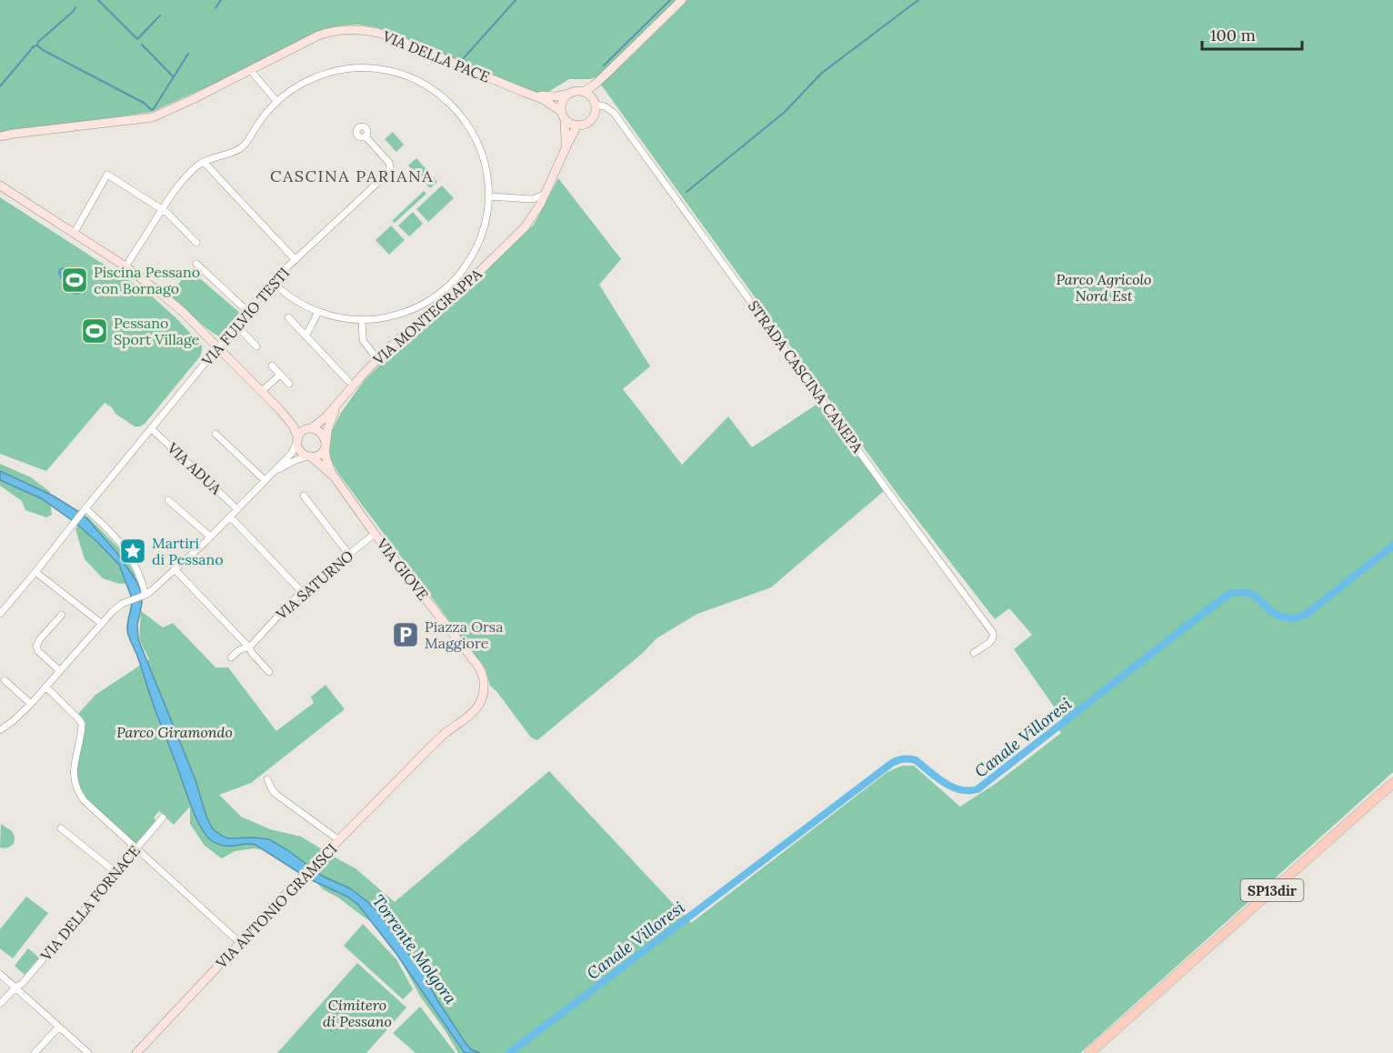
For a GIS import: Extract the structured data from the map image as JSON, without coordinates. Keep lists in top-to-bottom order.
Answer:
{
  "streets": {
    "main road": ["SP13dir"],
    "street": [
      "VIA DELLA PACE",
      "VIA FULVIO TESTI",
      "VIA MONTEGRAPPA",
      "STRADA CASCINA CANEPA",
      "VIA ADUA",
      "VIA GIOVE",
      "VIA SATURNO",
      "VIA DELLA FORNACE",
      "VIA ANTONIO GRAMSCI"
    ]
  },
  "crossings": [
    ["VIA DELLA PACE", "VIA MONTEGRAPPA"],
    ["VIA DELLA PACE", "STRADA CASCINA CANEPA"],
    ["VIA FULVIO TESTI", "VIA ADUA"],
    ["VIA MONTEGRAPPA", "STRADA CASCINA CANEPA"],
    ["VIA MONTEGRAPPA", "VIA GIOVE"],
    ["VIA GIOVE", "VIA SATURNO"],
    ["VIA GIOVE", "VIA ANTONIO GRAMSCI"]
  ],
  "districts": ["CASCINA PARIANA"],
  "water": ["Canale Villoresi", "Torrente Molgora"],
  "parks": ["Parco Agricolo Nord Est", "Parco Giramondo", "Cimitero di Pessano"],
  "places": {
    "sports": ["Piscina Pessano con Bornago", "Pessano Sport Village"],
    "place": ["Martiri di Pessano"],
    "parking": ["Piazza Orsa Maggiore"]
  },
  "scale_bar": "100 m"
}
